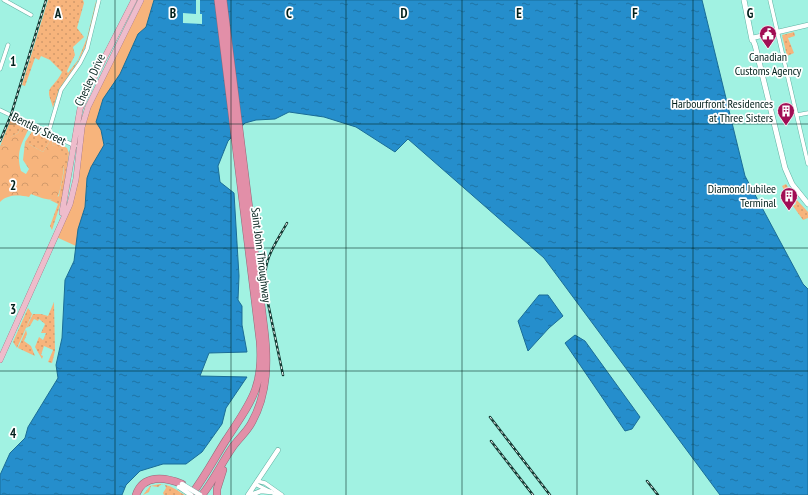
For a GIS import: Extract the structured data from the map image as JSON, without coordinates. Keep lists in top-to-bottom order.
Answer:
{
  "streets": {
    "highway": ["Saint John Throughway"],
    "main road": ["Chesley Drive"],
    "street": ["Bentley Street"]
  },
  "crossings": [
    ["Chesley Drive", "Bentley Street"]
  ],
  "places": {
    "public building": ["Canadian Customs Agency"],
    "building": ["Harbourfront Residences at Three Sisters", "Diamond Jubilee Terminal"]
  },
  "grid": {
    "columns": [
      "A",
      "B",
      "C",
      "D",
      "E",
      "F",
      "G"
    ],
    "rows": [
      "1",
      "2",
      "3",
      "4"
    ]
  }
}
